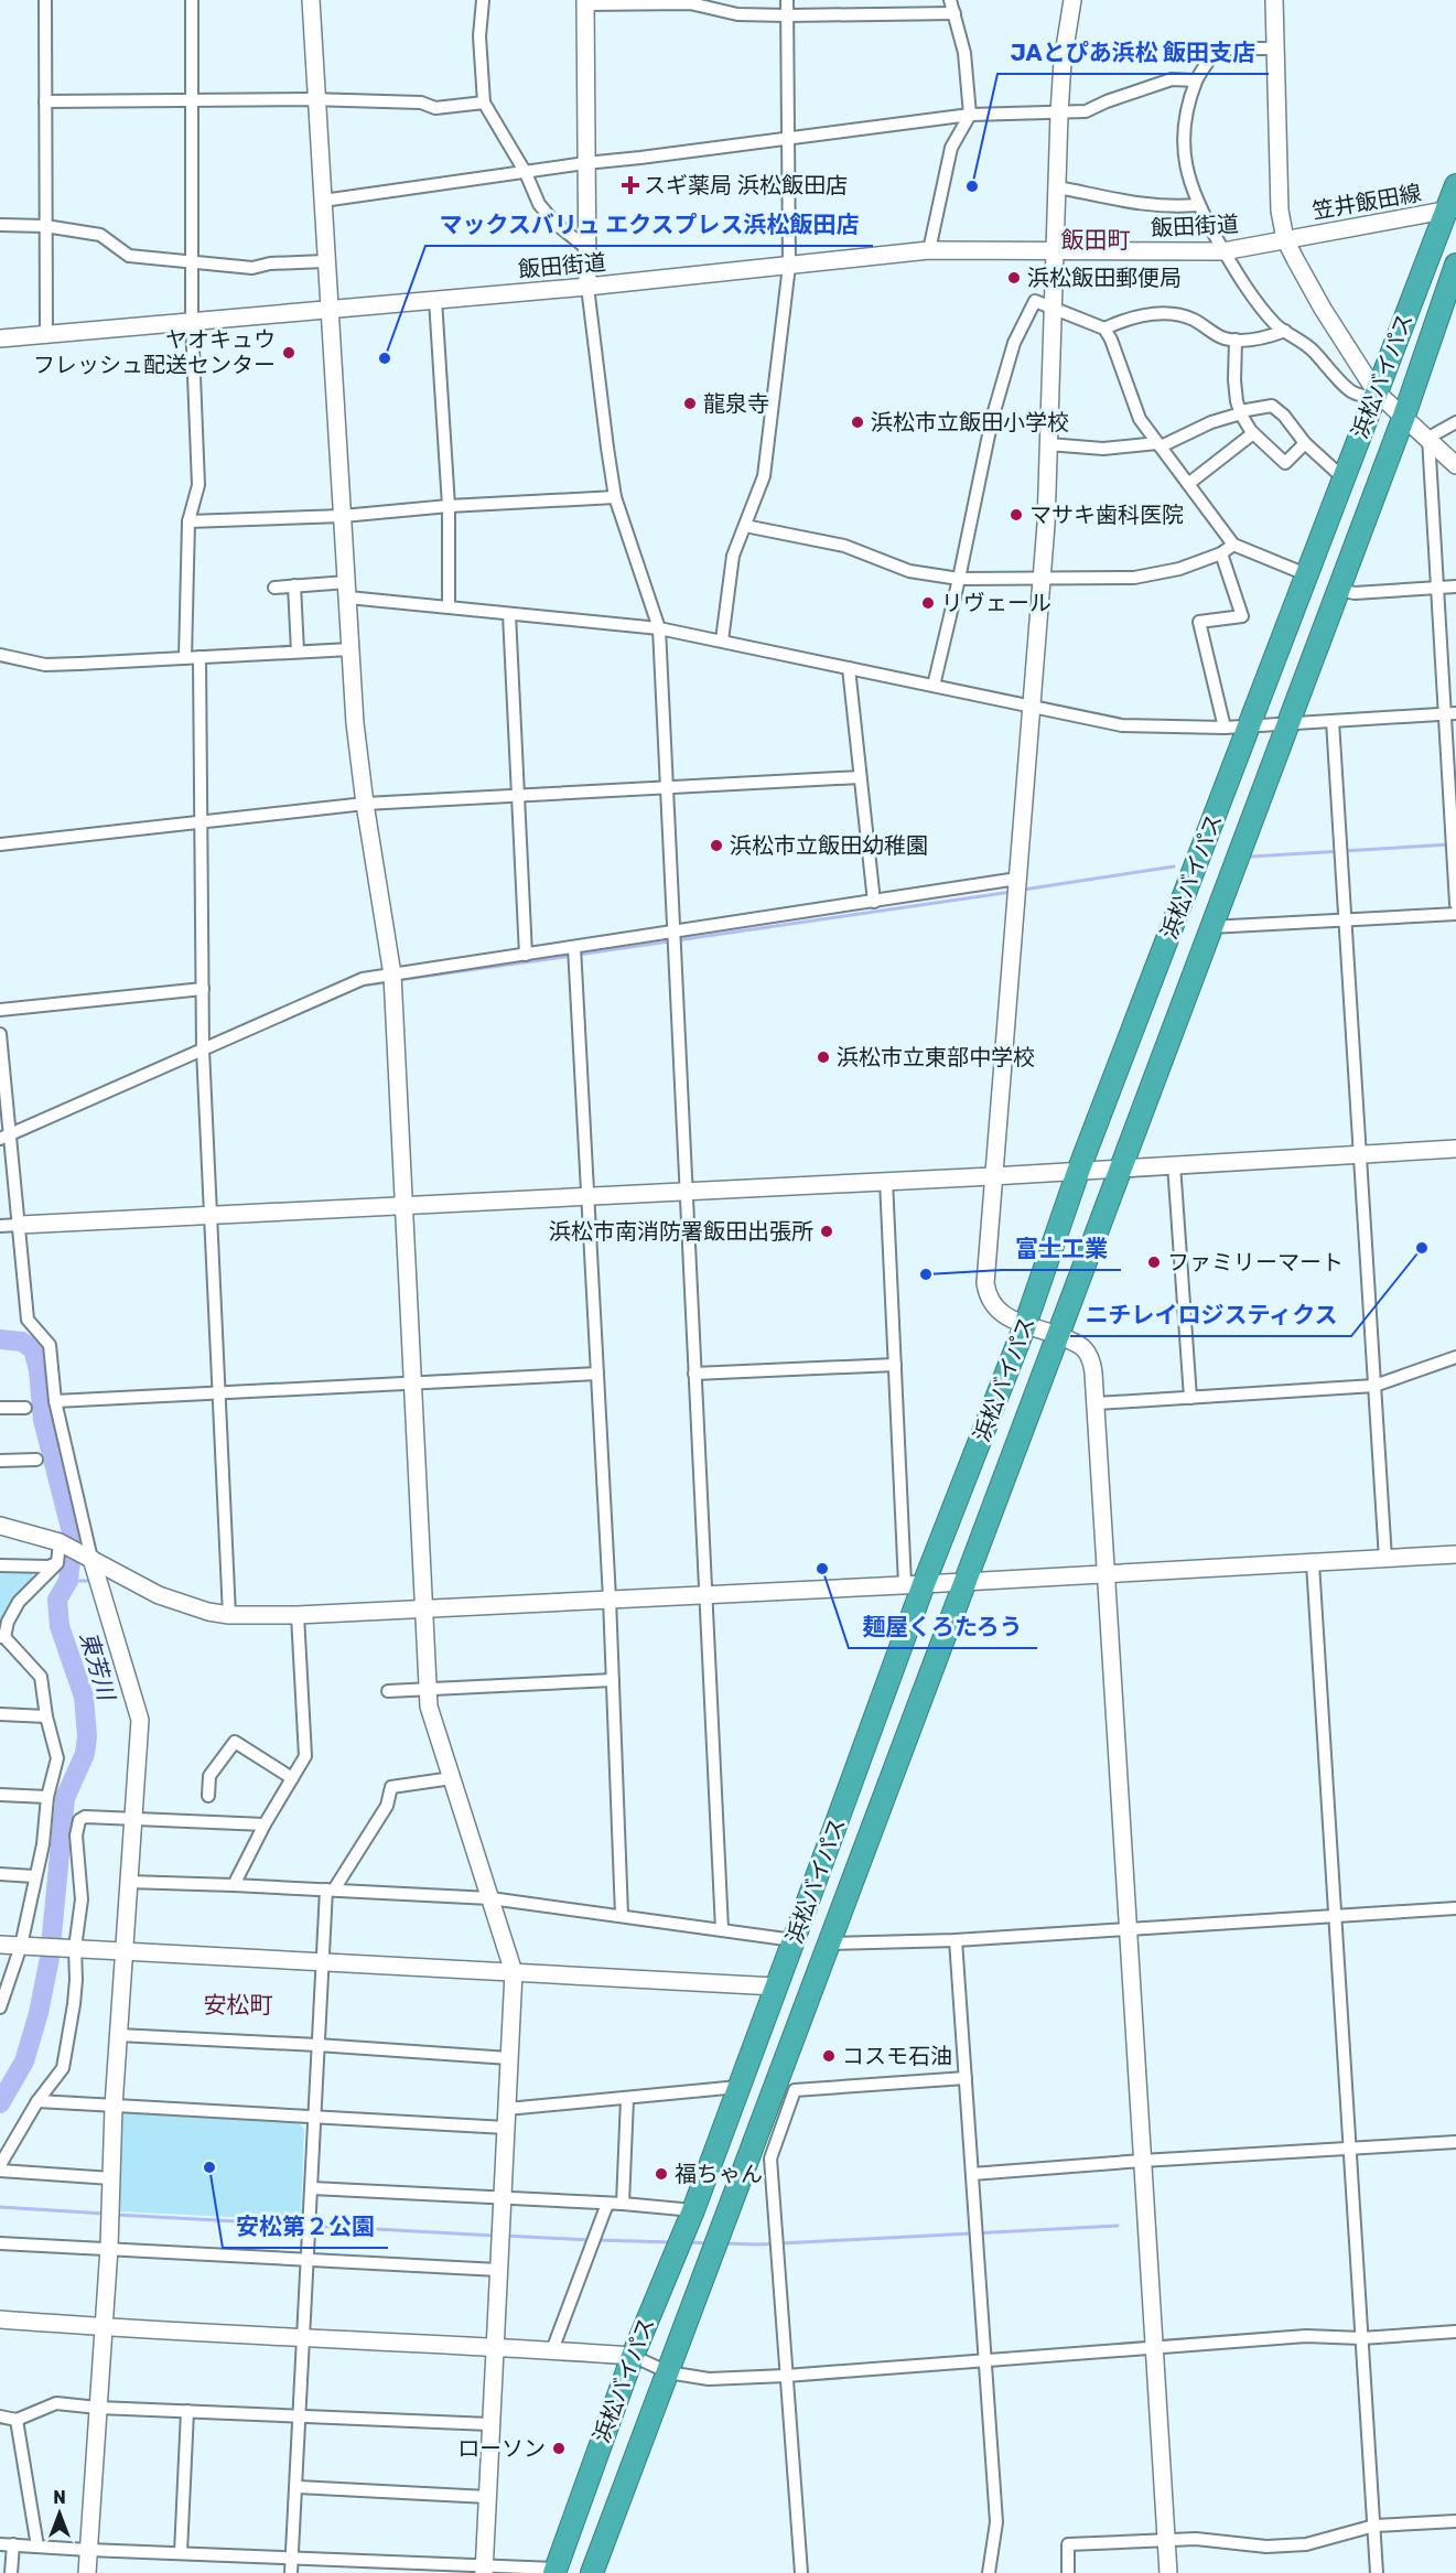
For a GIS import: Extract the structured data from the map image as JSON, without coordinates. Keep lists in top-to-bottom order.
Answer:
{
  "streets": {
    "highway": ["浜松バイパス"],
    "street": ["笠井飯田線", "飯田街道"]
  },
  "crossings": [
    ["笠井飯田線", "飯田街道"],
    ["笠井飯田線", "浜松バイパス"]
  ],
  "districts": ["飯田町", "安松町"],
  "water": ["東芳川"],
  "places": {
    "health": ["スギ薬局 浜松飯田店"],
    "other": [
      "JAとぴあ浜松 飯田支店",
      "浜松飯田郵便局",
      "ヤオキュウ フレッシュ配送センター",
      "マックスバリュ エクスプレス浜松飯田店",
      "龍泉寺",
      "浜松市立飯田小学校",
      "マサキ歯科医院",
      "リヴェール",
      "浜松市立飯田幼稚園",
      "浜松市立東部中学校",
      "浜松市南消防署飯田出張所",
      "ニチレイロジスティクス",
      "ファミリーマート",
      "富士工業",
      "麺屋くろたろう",
      "コスモ石油",
      "安松第２公園",
      "福ちゃん",
      "ローソン"
    ]
  },
  "north": "top"
}
